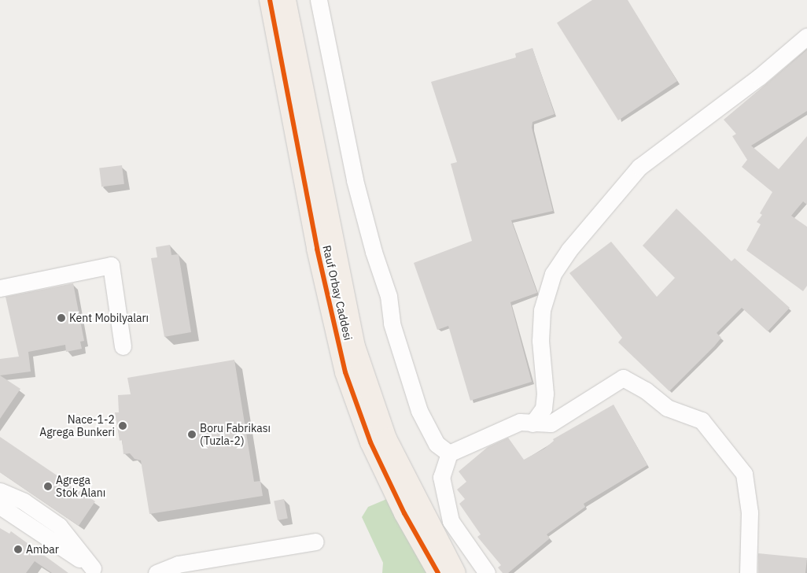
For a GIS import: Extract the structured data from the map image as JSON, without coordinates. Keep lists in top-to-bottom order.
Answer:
{
  "streets": {
    "main road": ["Rauf Orbay Caddesi"]
  },
  "places": [
    "Kent Mobilyaları",
    "Nace-1-2 Agrega Bunkeri",
    "Boru Fabrikası (Tuzla-2)",
    "Agrega Stok Alanı",
    "Ambar"
  ]
}
